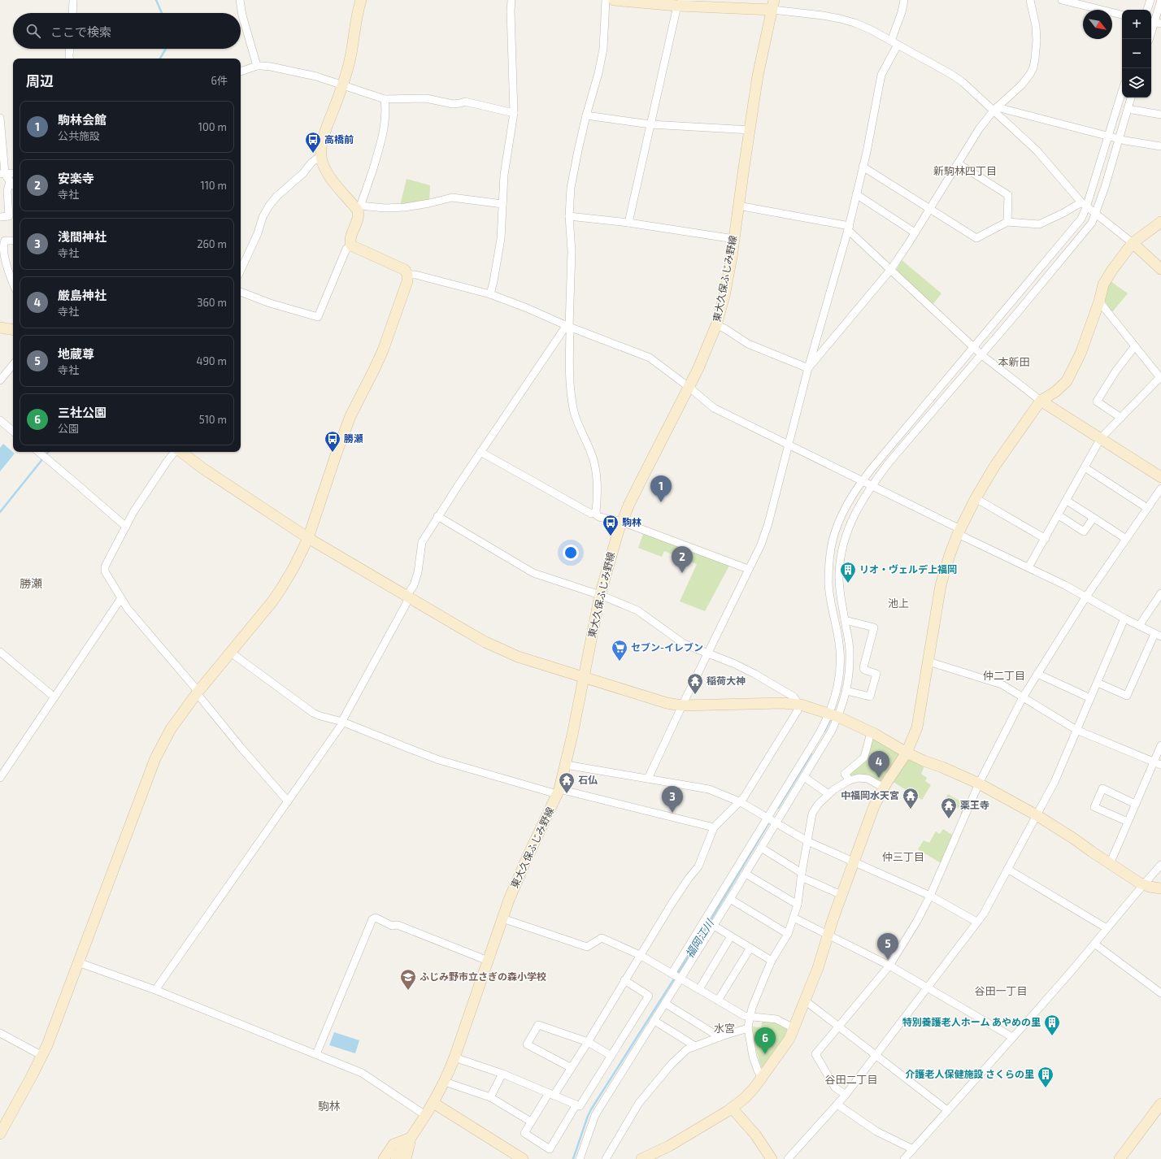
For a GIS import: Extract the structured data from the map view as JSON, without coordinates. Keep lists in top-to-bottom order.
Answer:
{
  "streets": {
    "street": ["東大久保ふじみ野線"]
  },
  "districts": [
    "新駒林四丁目",
    "本新田",
    "勝瀬",
    "池上",
    "仲二丁目",
    "仲三丁目",
    "谷田一丁目",
    "水宮",
    "谷田二丁目",
    "駒林"
  ],
  "water": ["福岡江川"],
  "places": {
    "bus stop": ["高橋前", "勝瀬", "駒林"],
    "building": ["リオ・ヴェルデ上福岡", "特別養護老人ホーム あやめの里", "介護老人保健施設 さくらの里"],
    "supermarket": ["セブン-イレブン"],
    "temple": [
      "稲荷大神",
      "石仏",
      "中福岡水天宮",
      "薬王寺"
    ],
    "school or university": ["ふじみ野市立さぎの森小学校"]
  },
  "north": "bottom right",
  "page": {
    "map_buttons": ["+", "−"],
    "search": "ここで検索",
    "heading": ["周辺", "6件"],
    "list": [
      {
        "mark": "1",
        "name": "駒林会館",
        "note": "公共施設",
        "value": "100 m"
      },
      {
        "mark": "2",
        "name": "安楽寺",
        "note": "寺社",
        "value": "110 m"
      },
      {
        "mark": "3",
        "name": "浅間神社",
        "note": "寺社",
        "value": "260 m"
      },
      {
        "mark": "4",
        "name": "厳島神社",
        "note": "寺社",
        "value": "360 m"
      },
      {
        "mark": "5",
        "name": "地蔵尊",
        "note": "寺社",
        "value": "490 m"
      },
      {
        "mark": "6",
        "name": "三社公園",
        "note": "公園",
        "value": "510 m"
      }
    ],
    "pins": [
      "1",
      "2",
      "4",
      "3",
      "5",
      "6"
    ]
  }
}
